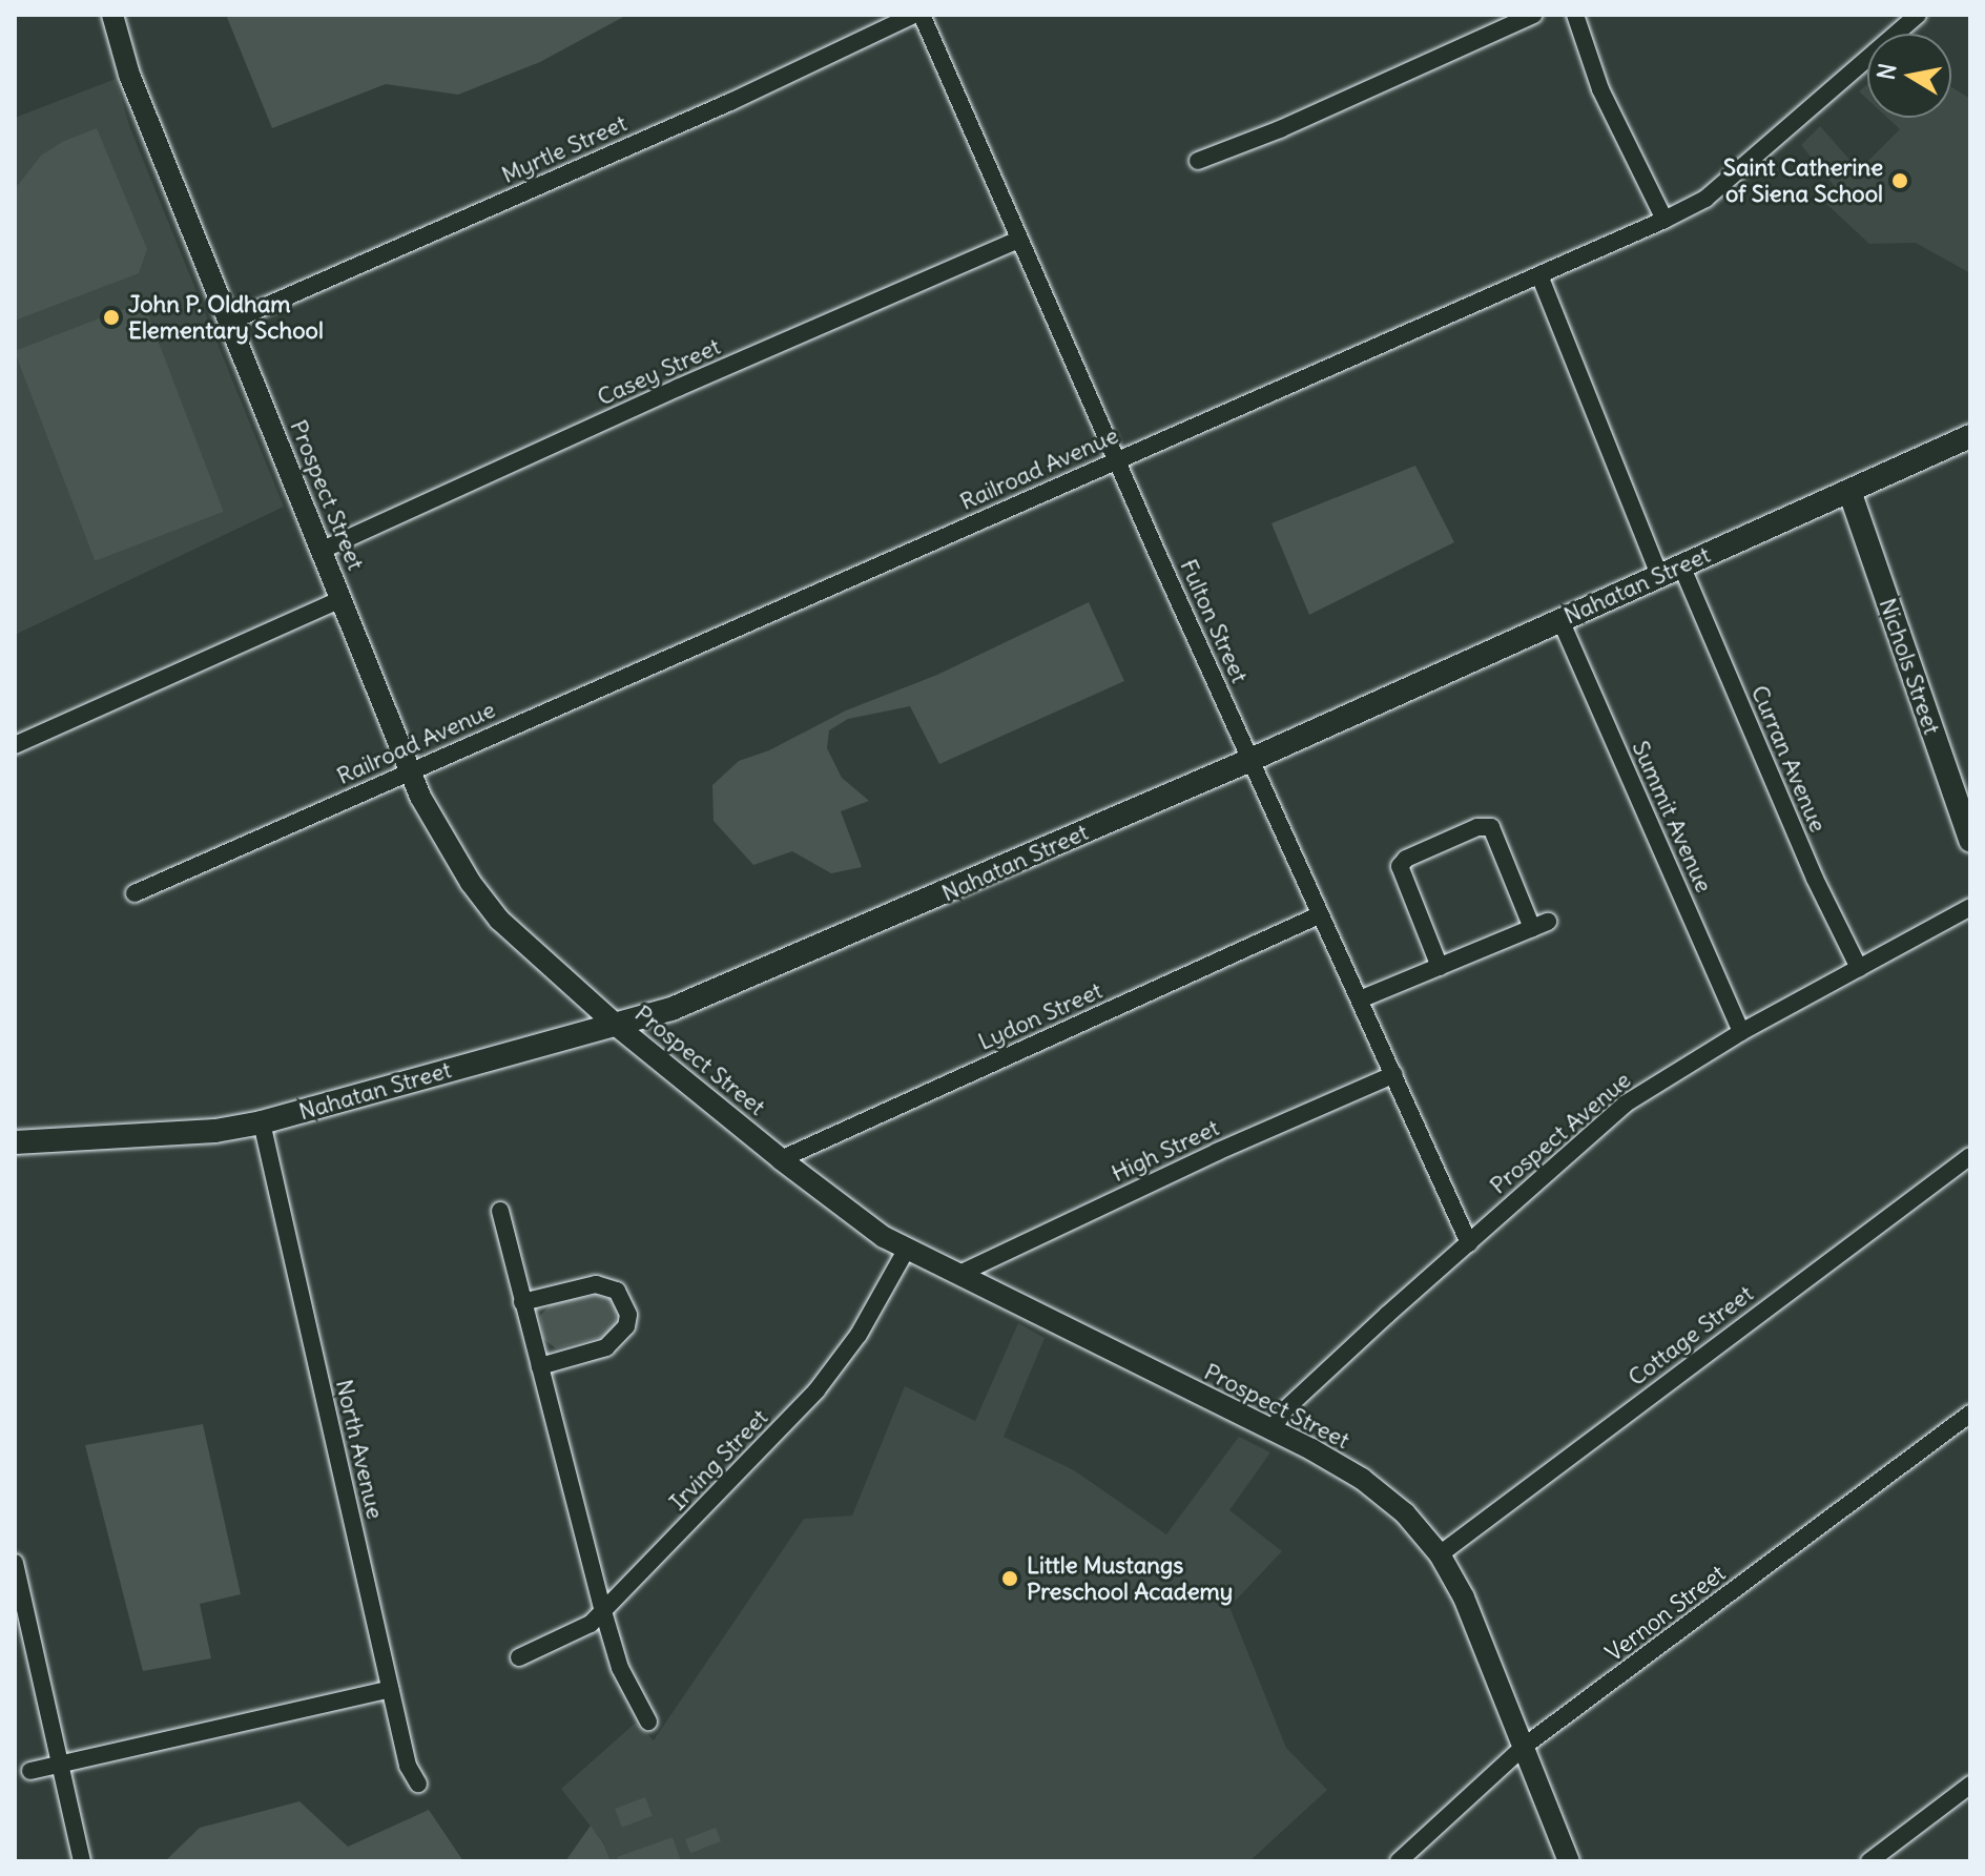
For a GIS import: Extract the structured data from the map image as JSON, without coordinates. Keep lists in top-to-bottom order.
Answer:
{
  "streets": {
    "main road": ["Nahatan Street", "Nichols Street"],
    "street": [
      "Myrtle Street",
      "Casey Street",
      "Railroad Avenue",
      "Prospect Street",
      "Fulton Street",
      "Curran Avenue",
      "Summit Avenue",
      "Lydon Street",
      "Prospect Avenue",
      "High Street",
      "Cottage Street",
      "North Avenue",
      "Irving Street",
      "Vernon Street"
    ]
  },
  "crossings": [
    ["Myrtle Street", "Prospect Street"],
    ["Casey Street", "Prospect Street"],
    ["Casey Street", "Fulton Street"],
    ["Railroad Avenue", "Prospect Street"],
    ["Railroad Avenue", "Fulton Street"],
    ["Prospect Street", "Nahatan Street"],
    ["Prospect Street", "Lydon Street"],
    ["Prospect Street", "Prospect Avenue"],
    ["Prospect Street", "High Street"],
    ["Prospect Street", "Cottage Street"],
    ["Prospect Street", "Irving Street"],
    ["Prospect Street", "Vernon Street"],
    ["Nahatan Street", "Fulton Street"],
    ["Nahatan Street", "Nichols Street"],
    ["Nahatan Street", "Curran Avenue"],
    ["Nahatan Street", "Summit Avenue"],
    ["Nahatan Street", "North Avenue"],
    ["Fulton Street", "Lydon Street"],
    ["Fulton Street", "Prospect Avenue"],
    ["Fulton Street", "High Street"],
    ["Curran Avenue", "Prospect Avenue"],
    ["Summit Avenue", "Prospect Avenue"]
  ],
  "places": ["Saint Catherine of Siena School", "John P. Oldham Elementary School", "Little Mustangs Preschool Academy"],
  "north": "left"
}
